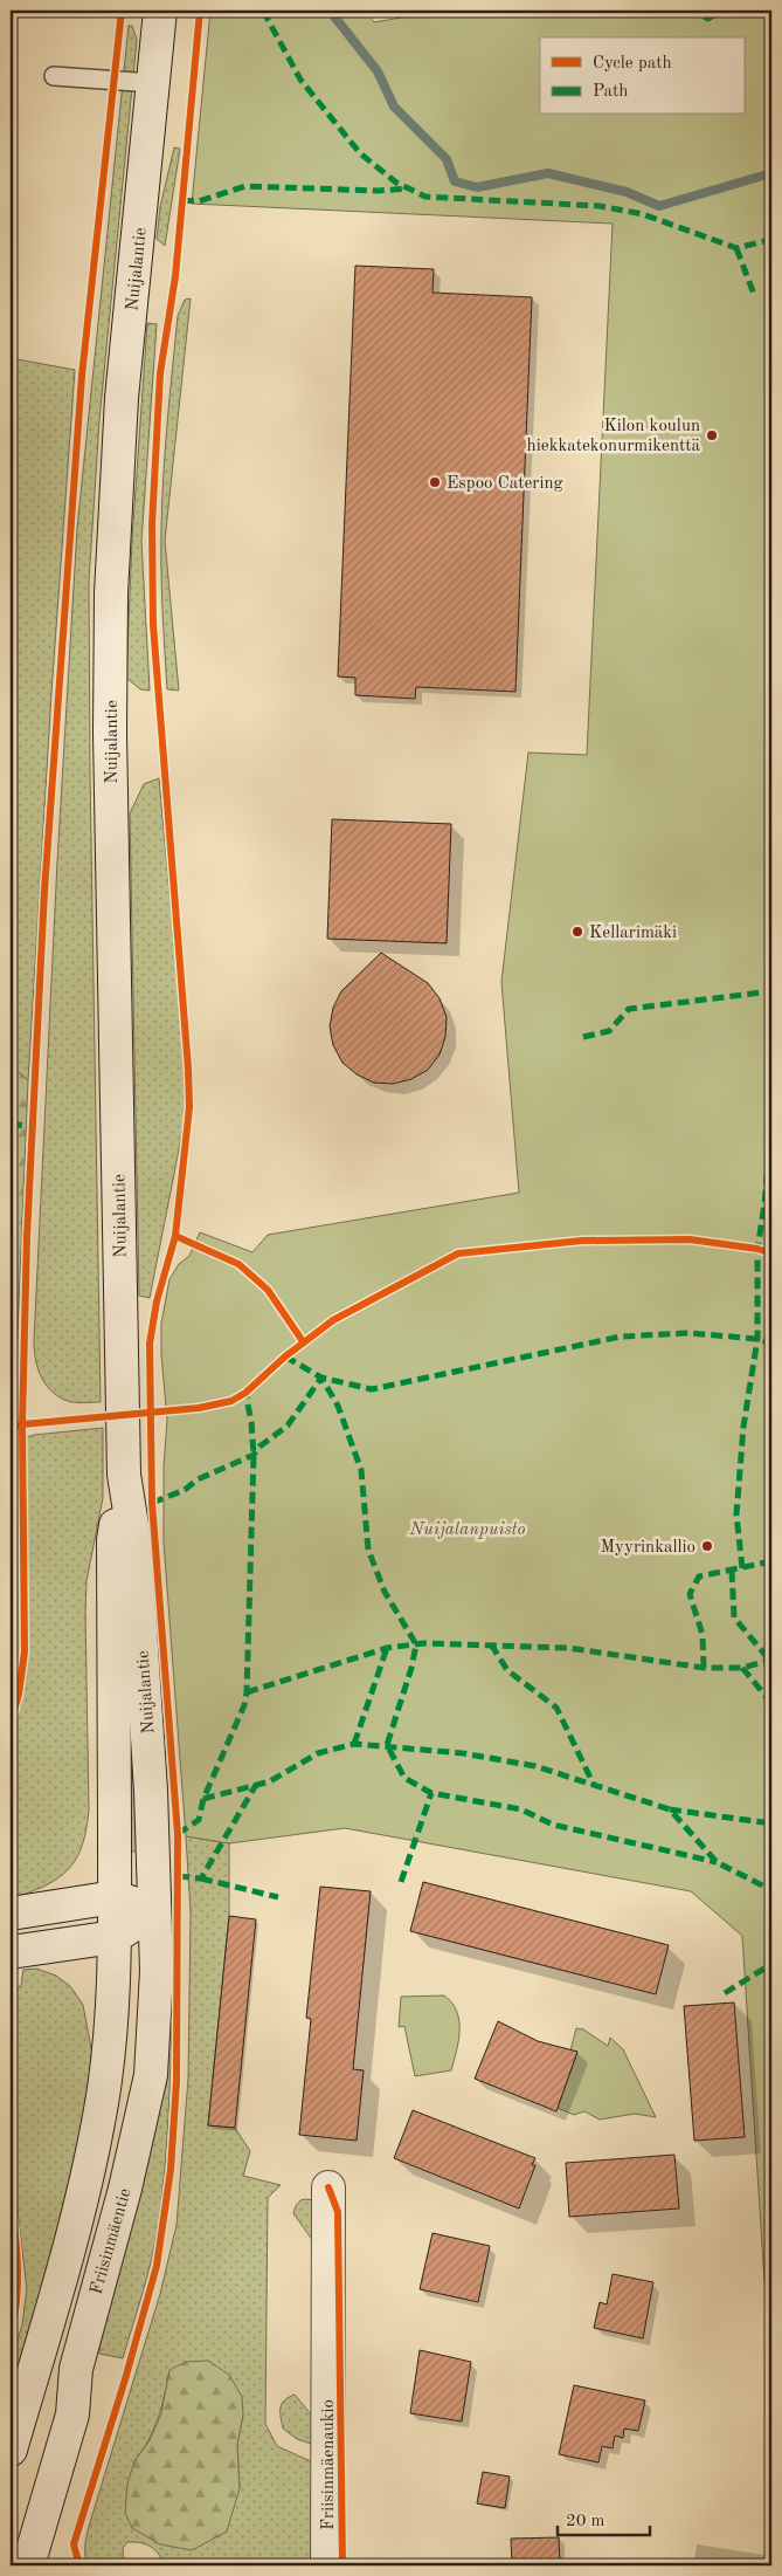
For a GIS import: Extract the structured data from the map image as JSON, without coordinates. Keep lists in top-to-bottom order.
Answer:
{
  "streets": {
    "main road": ["Nuijalantie", "Friisinmäentie", "Friisinmäenaukio"]
  },
  "crossings": [
    ["Nuijalantie", "Friisinmäentie"]
  ],
  "parks": ["Nuijalanpuisto"],
  "places": [
    "Kilon koulun hiekkatekonurmikenttä",
    "Espoo Catering",
    "Kellarimäki",
    "Myyrinkallio"
  ],
  "legend": ["Cycle path", "Path"],
  "scale_bar": "20 m"
}
